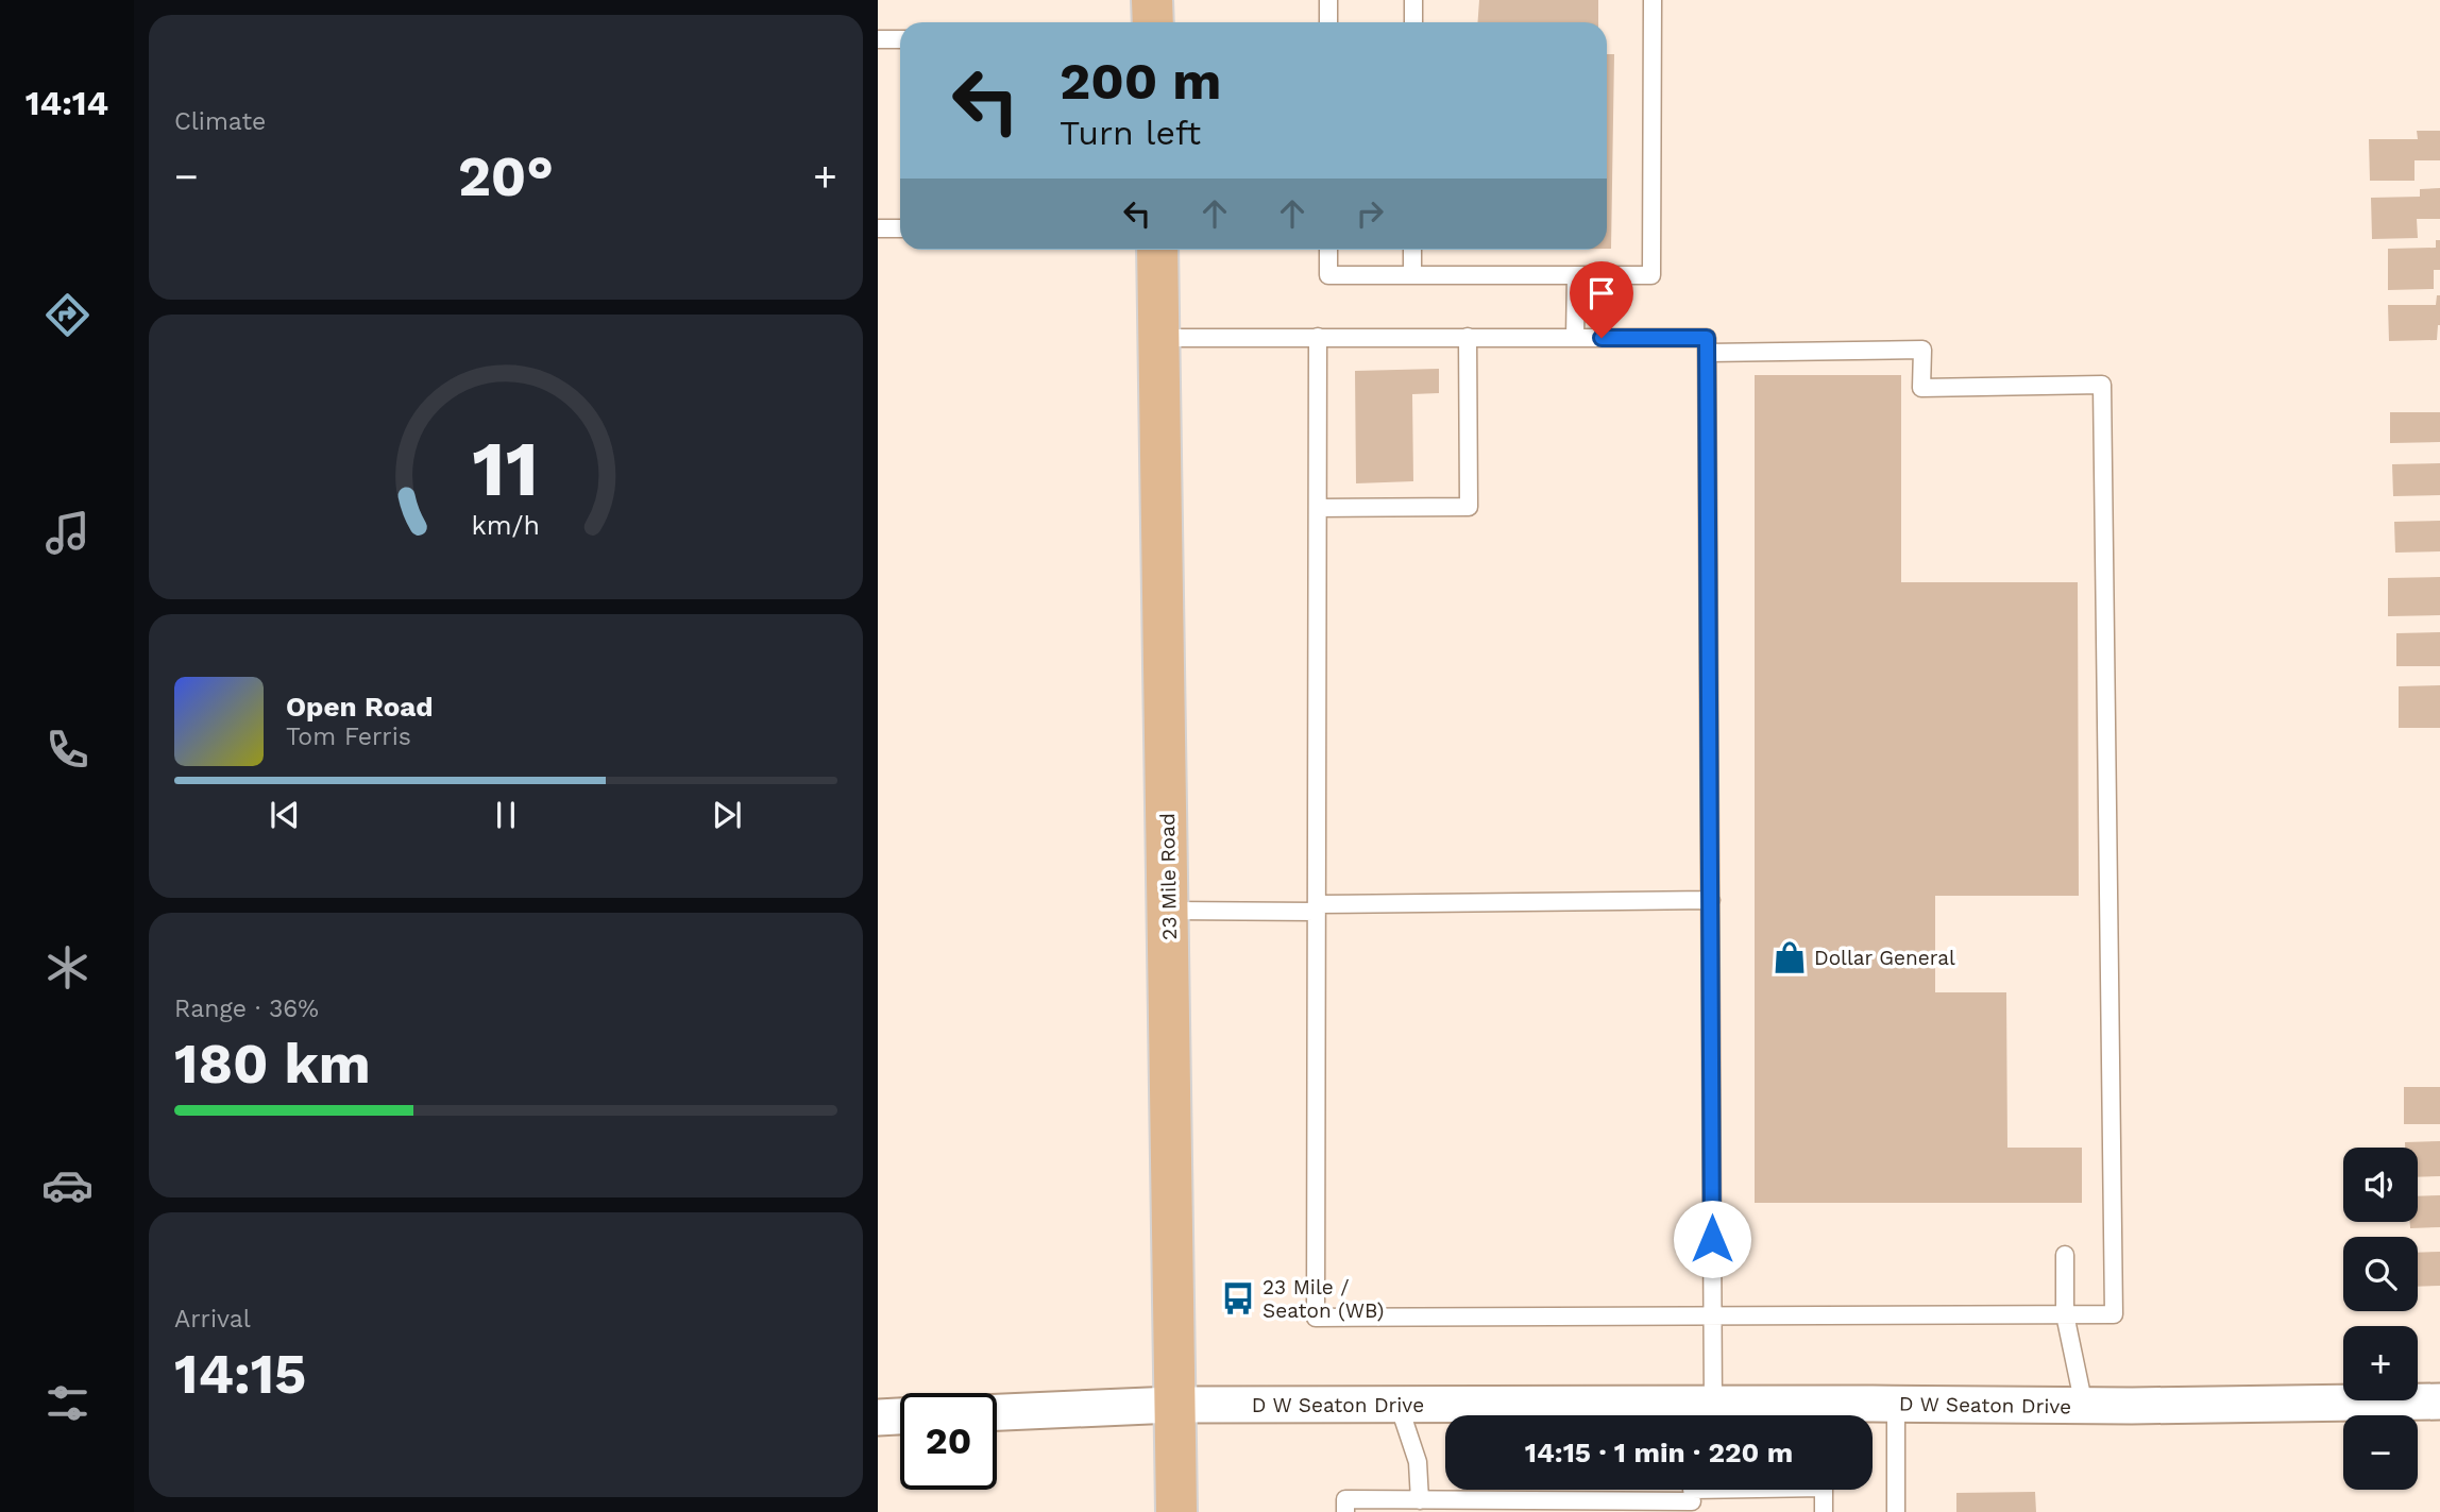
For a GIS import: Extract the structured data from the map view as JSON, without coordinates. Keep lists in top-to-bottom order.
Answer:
{
  "streets": {
    "main road": ["23 Mile Road"],
    "street": ["D W Seaton Drive"]
  },
  "crossings": [
    ["23 Mile Road", "D W Seaton Drive"]
  ],
  "places": {
    "shop": ["Dollar General"],
    "bus stop": ["23 Mile / Seaton (WB)"]
  },
  "page": {
    "tabs": "14:14",
    "tile": [
      "Climate",
      ["Range · 36%", "180 km"],
      ["Arrival", "14:15"]
    ],
    "turn": ["200 m", "Turn left"],
    "heat": ["−", "20°", "+"],
    "song": ["Open Road", "Tom Ferris"],
    "map_buttons": ["+", "−"],
    "limit": "20",
    "trip": "14:15 · 1 min · 220 m",
    "gauge": ["11", "km/h"]
  }
}
